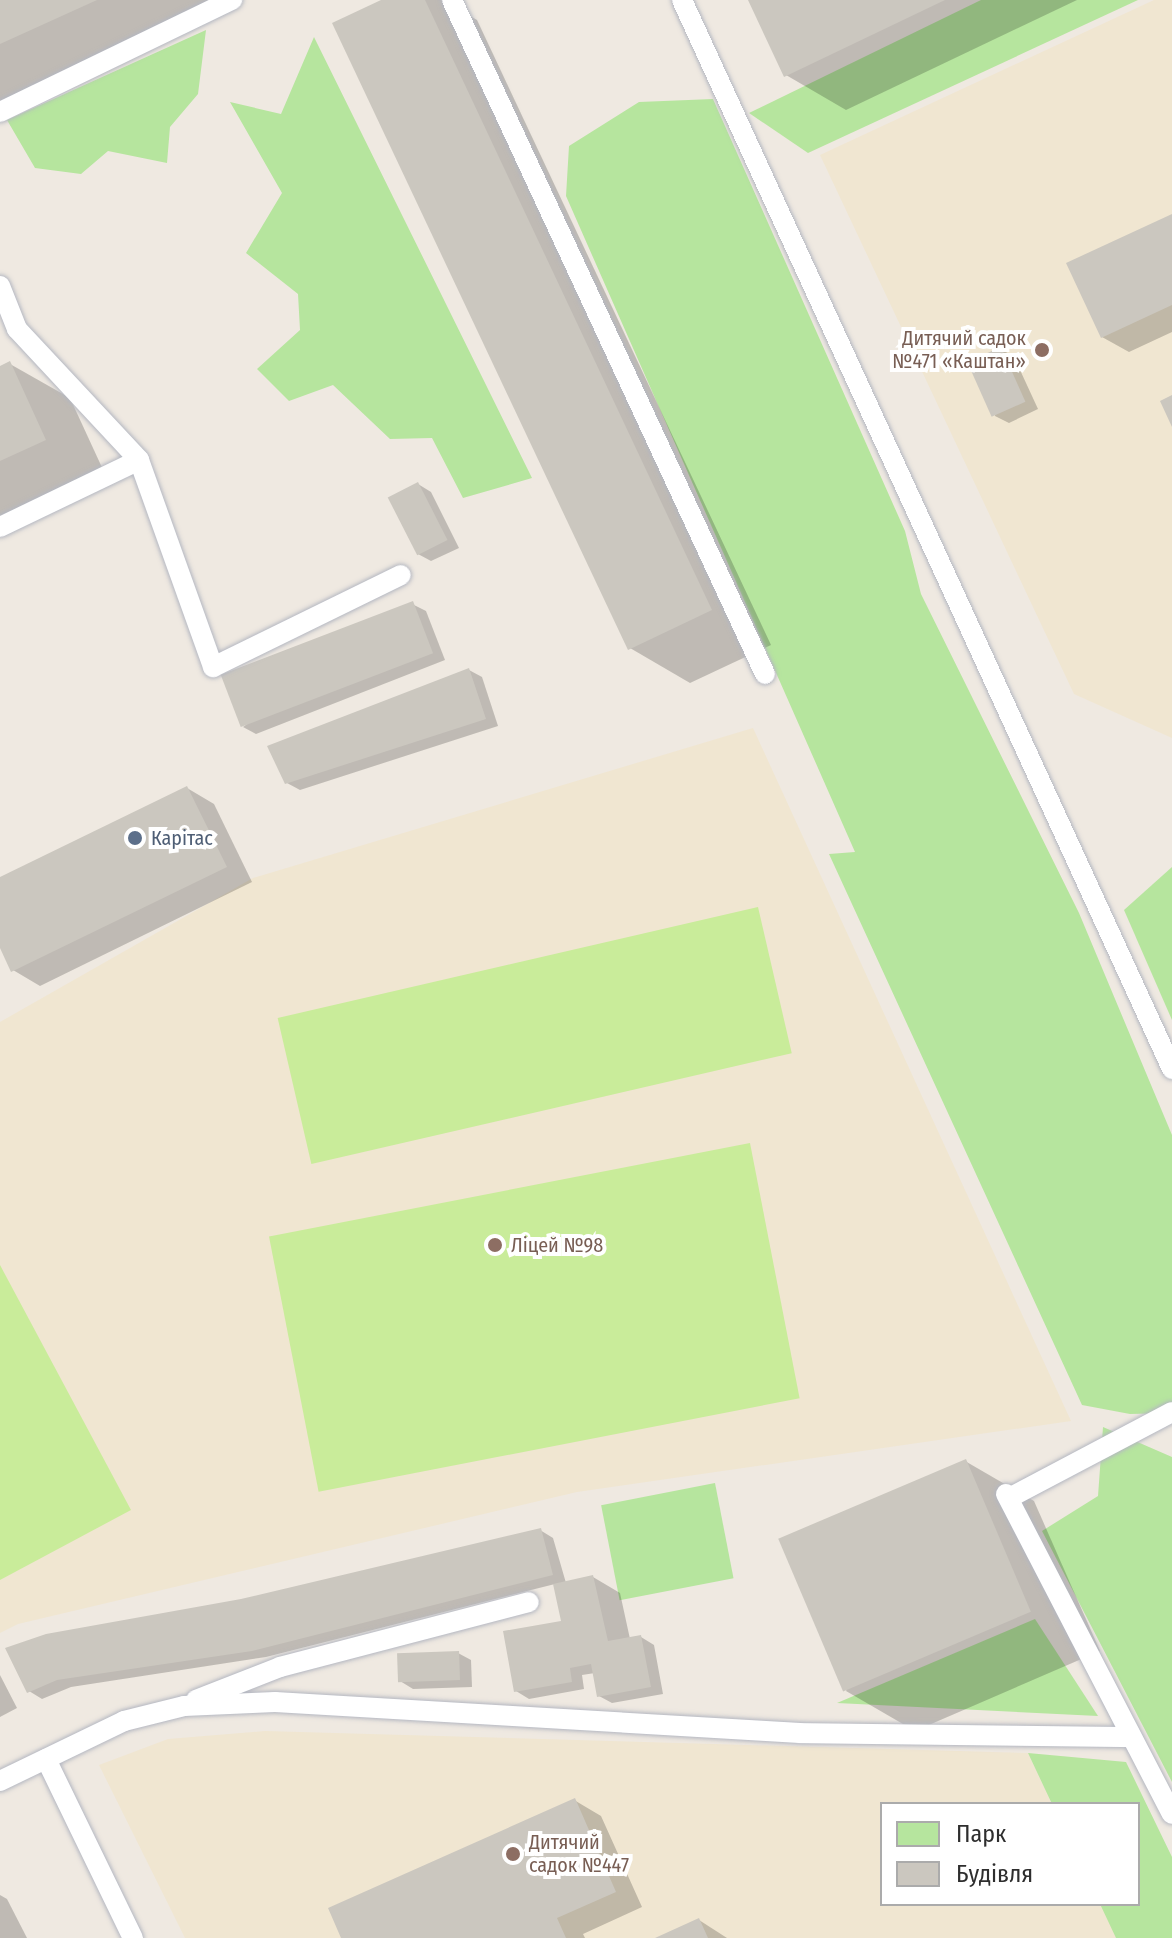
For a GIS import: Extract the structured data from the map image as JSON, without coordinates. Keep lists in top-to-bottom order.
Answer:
{
  "places": [
    "Дитячий садок №471 «Каштан»",
    "Карітас",
    "Ліцей №98",
    "Дитячий садок №447"
  ],
  "legend": ["Парк", "Будівля"]
}
